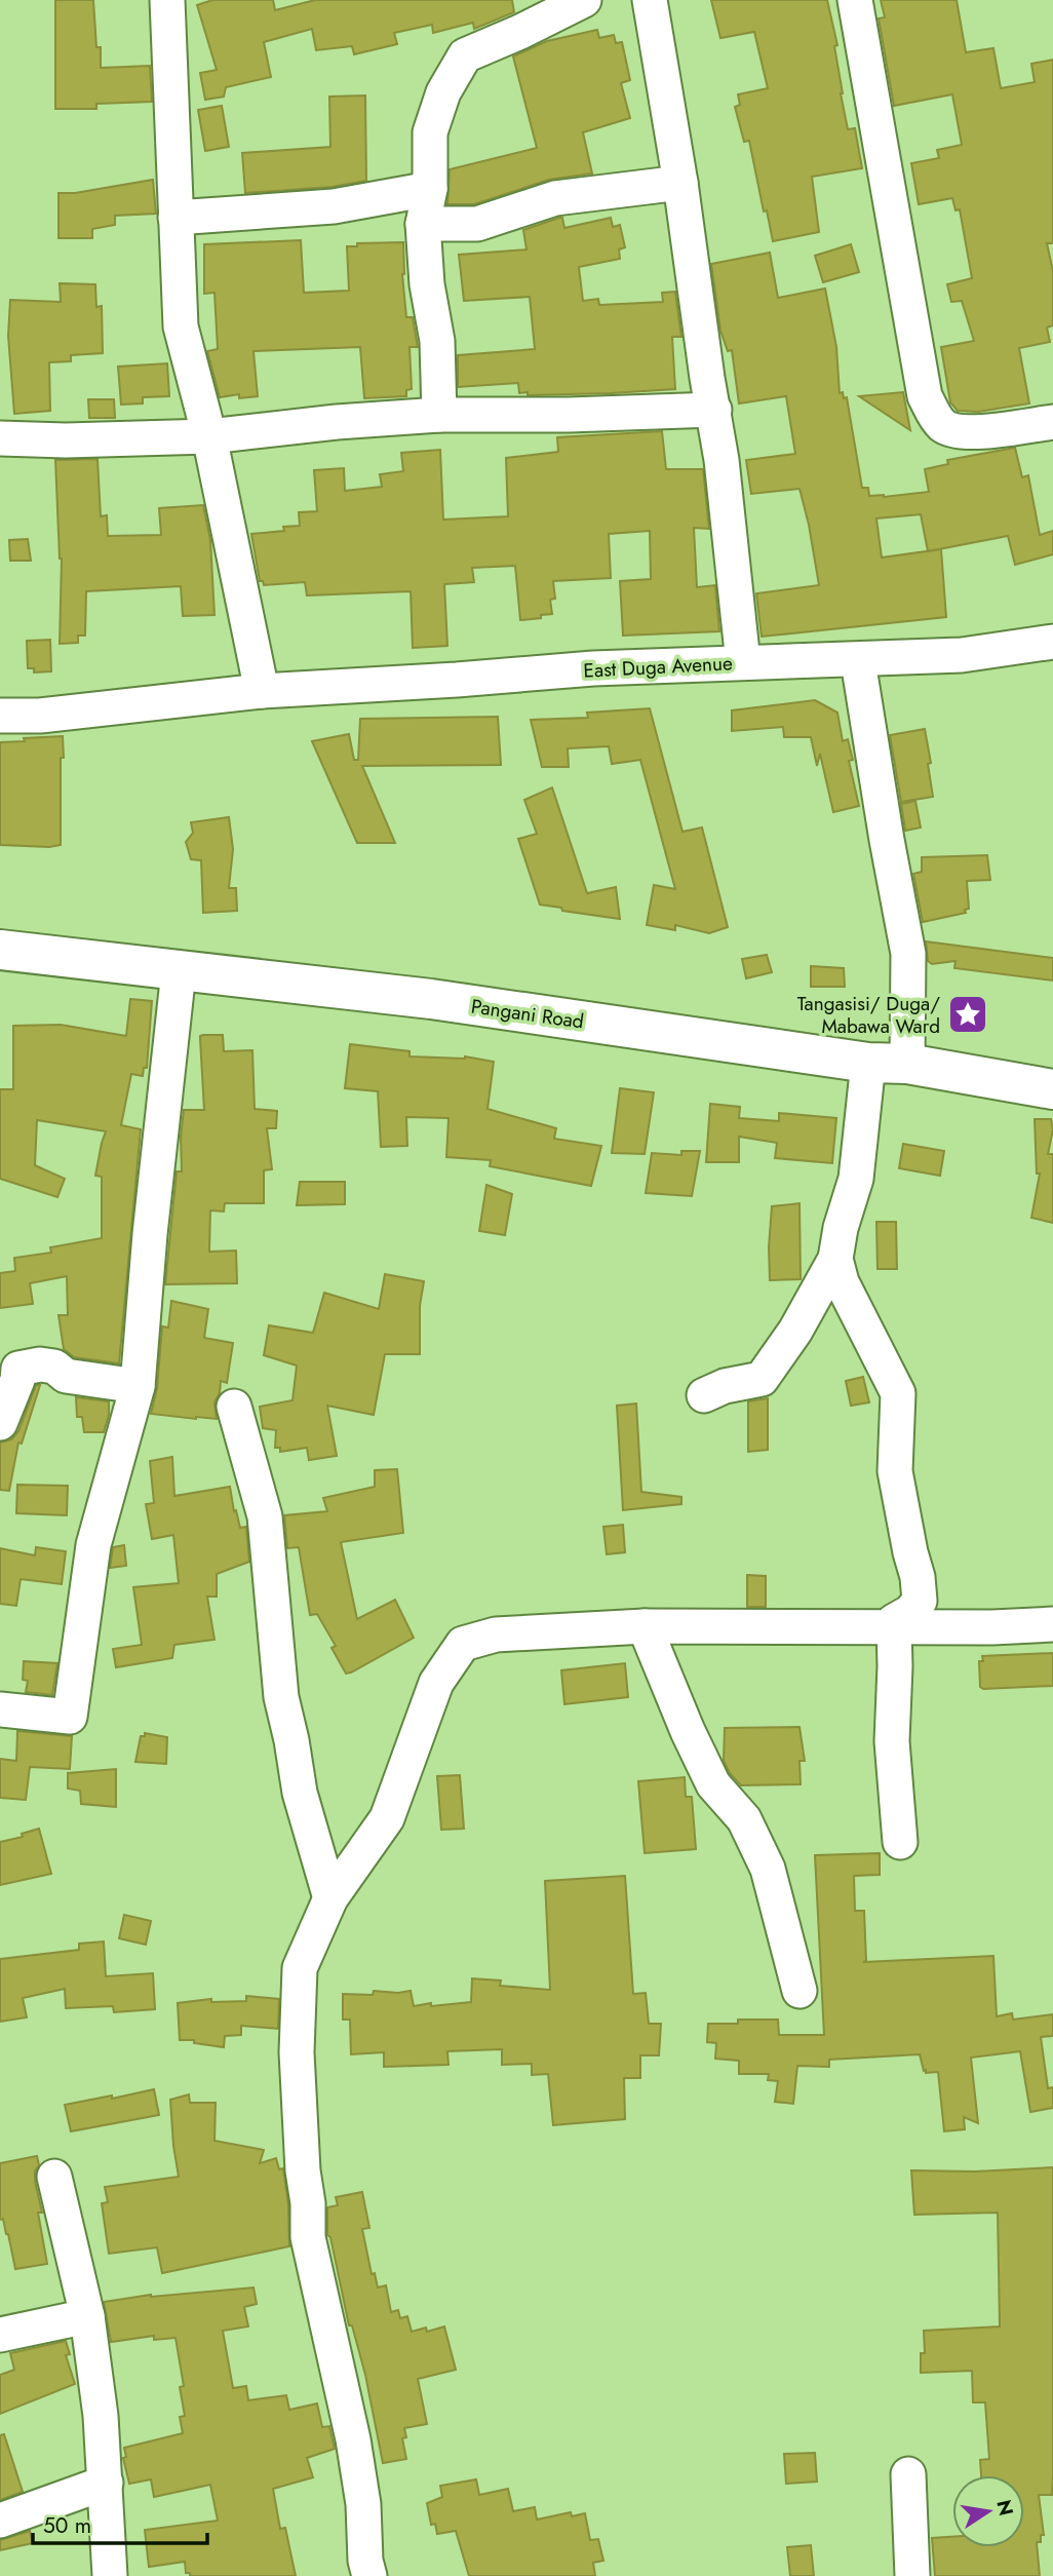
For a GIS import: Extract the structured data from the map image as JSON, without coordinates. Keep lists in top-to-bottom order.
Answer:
{
  "streets": {
    "main road": ["Pangani Road"],
    "street": ["East Duga Avenue"]
  },
  "places": {
    "place": ["Tangasisi/ Duga/ Mabawa Ward"]
  },
  "scale_bar": "50 m",
  "north": "right"
}
